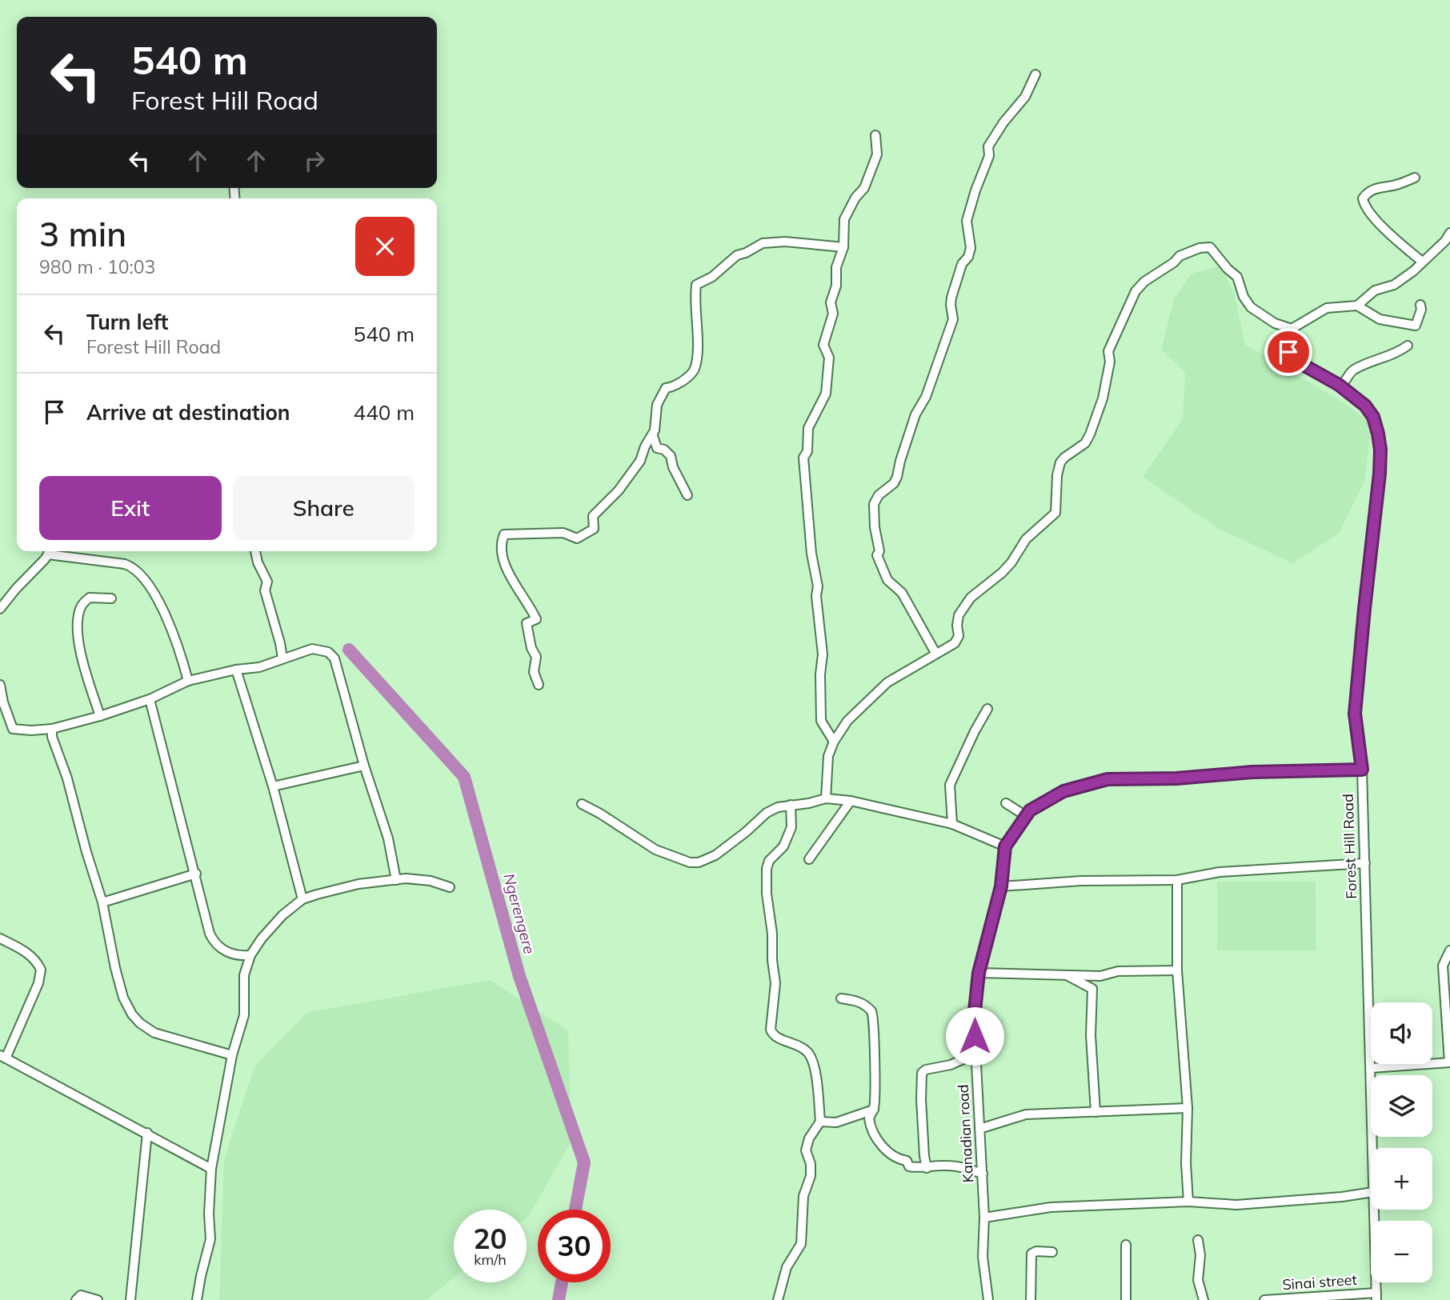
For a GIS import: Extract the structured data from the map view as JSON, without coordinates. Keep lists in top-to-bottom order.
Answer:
{
  "streets": {
    "street": ["Forest Hill Road", "Kanadian road", "Sinai street"]
  },
  "crossings": [
    ["Forest Hill Road", "Kanadian road"],
    ["Forest Hill Road", "Sinai street"]
  ],
  "water": ["Ngerengere"],
  "page": {
    "turn": ["540 m", "Forest Hill Road"],
    "heading": ["3 min", "980 m · 10:03"],
    "list": [
      {
        "name": "Turn left",
        "note": "Forest Hill Road",
        "value": "540 m"
      },
      {
        "name": "Arrive at destination",
        "value": "440 m"
      }
    ],
    "buttons": ["Exit", "Share"],
    "map_buttons": ["+", "−"],
    "speed": "20 km/h",
    "limit": "30"
  }
}
